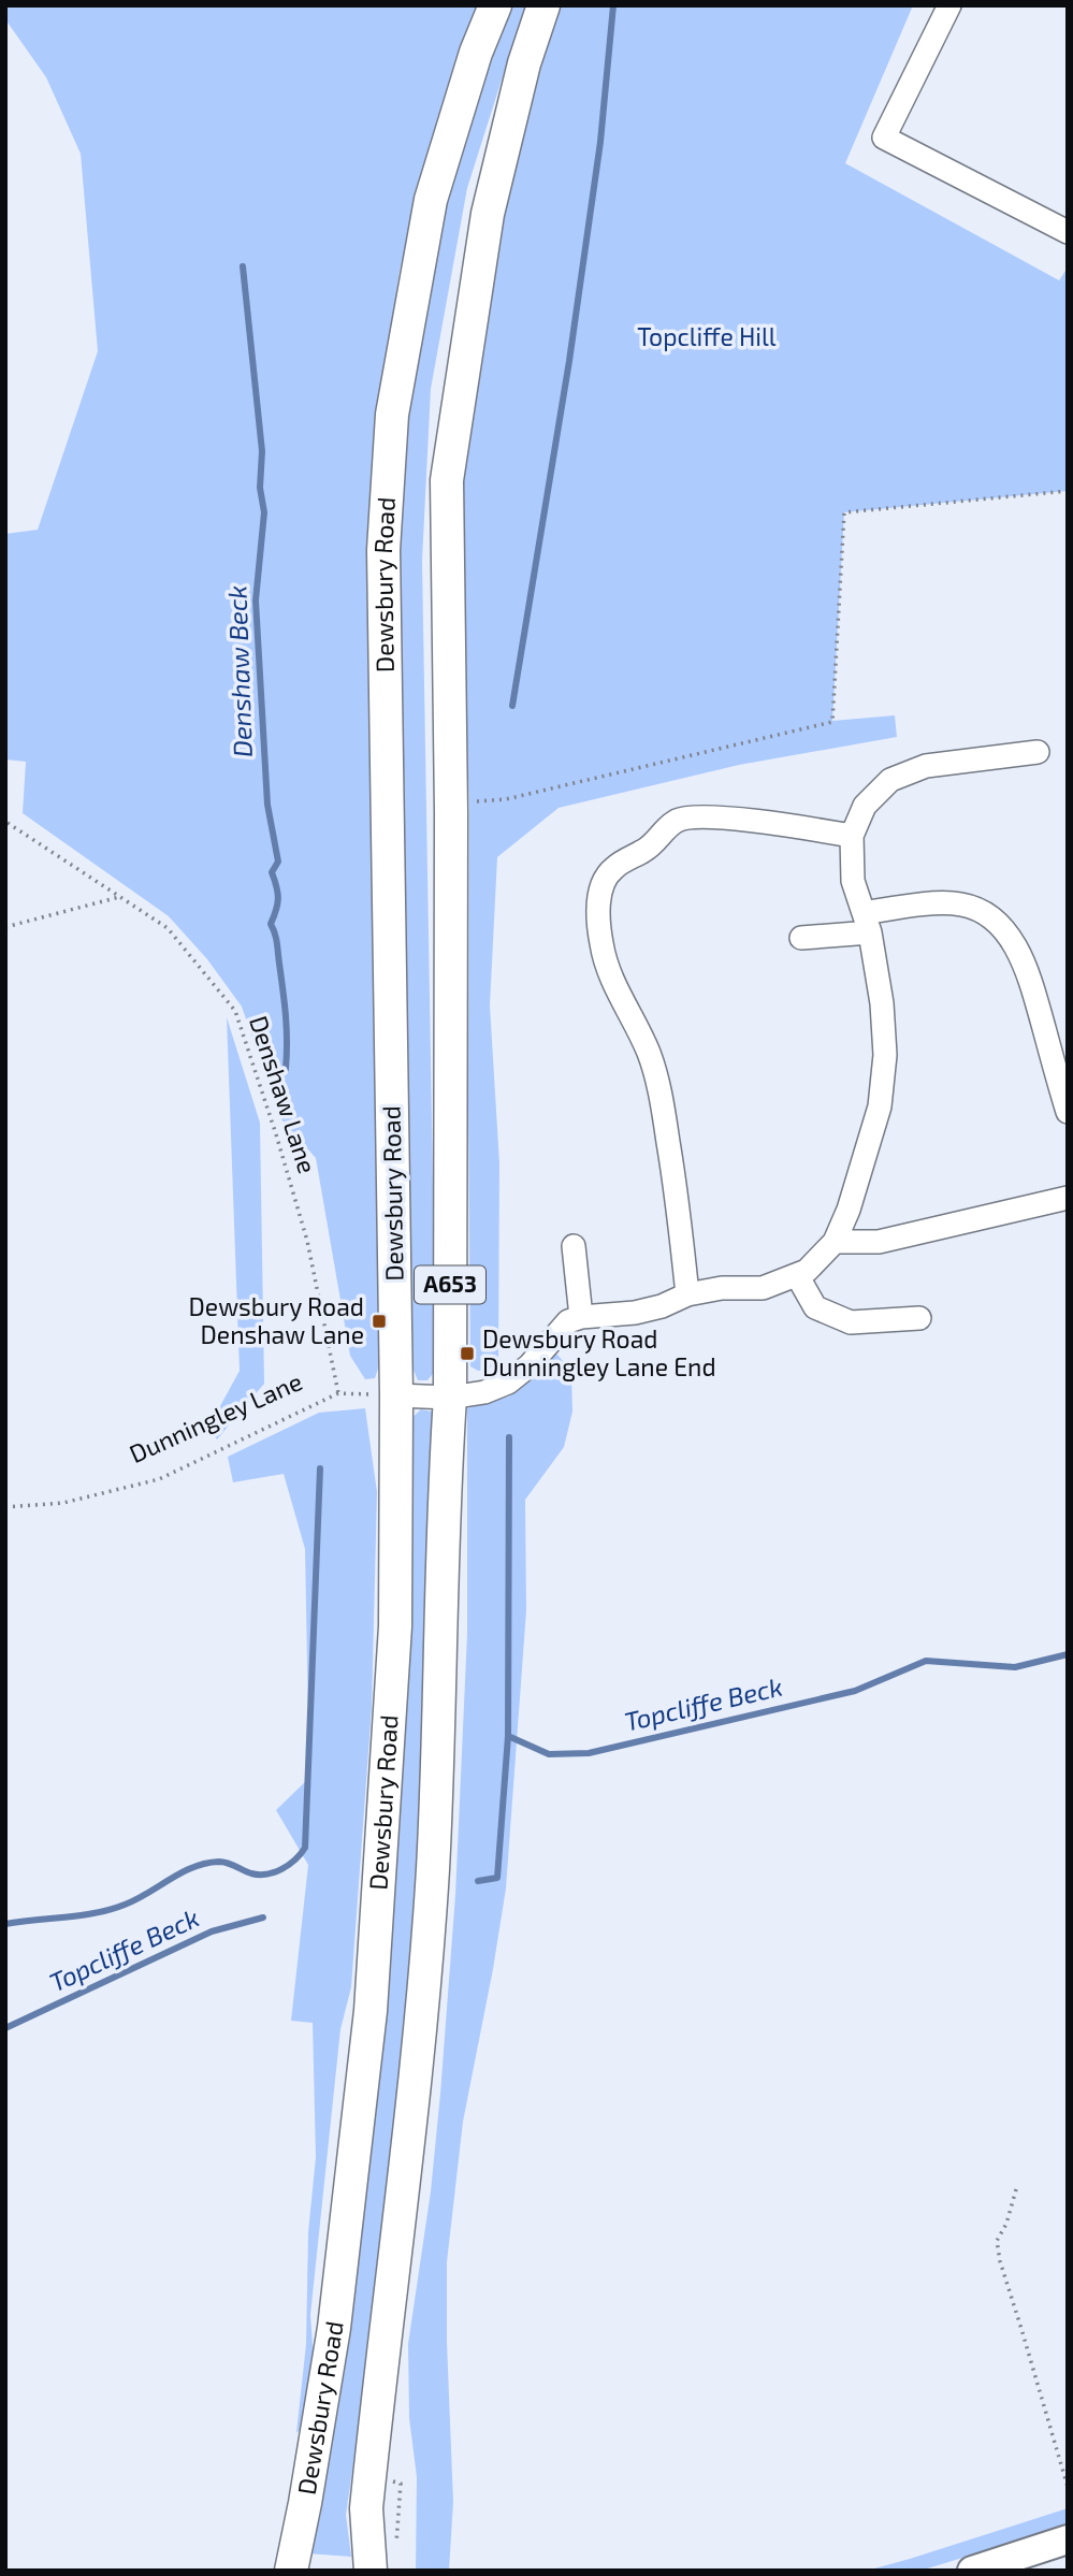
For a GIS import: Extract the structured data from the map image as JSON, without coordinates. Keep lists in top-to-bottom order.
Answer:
{
  "streets": {
    "highway": ["Dewsbury Road", "A653"],
    "path": ["Denshaw Lane", "Dunningley Lane"]
  },
  "crossings": [
    ["Dewsbury Road", "Dunningley Lane"],
    ["Denshaw Lane", "Dunningley Lane"]
  ],
  "water": ["Denshaw Beck", "Topcliffe Beck"],
  "parks": ["Topcliffe Hill"],
  "places": {
    "transit": ["Dewsbury Road Denshaw Lane", "Dewsbury Road Dunningley Lane End"]
  }
}
